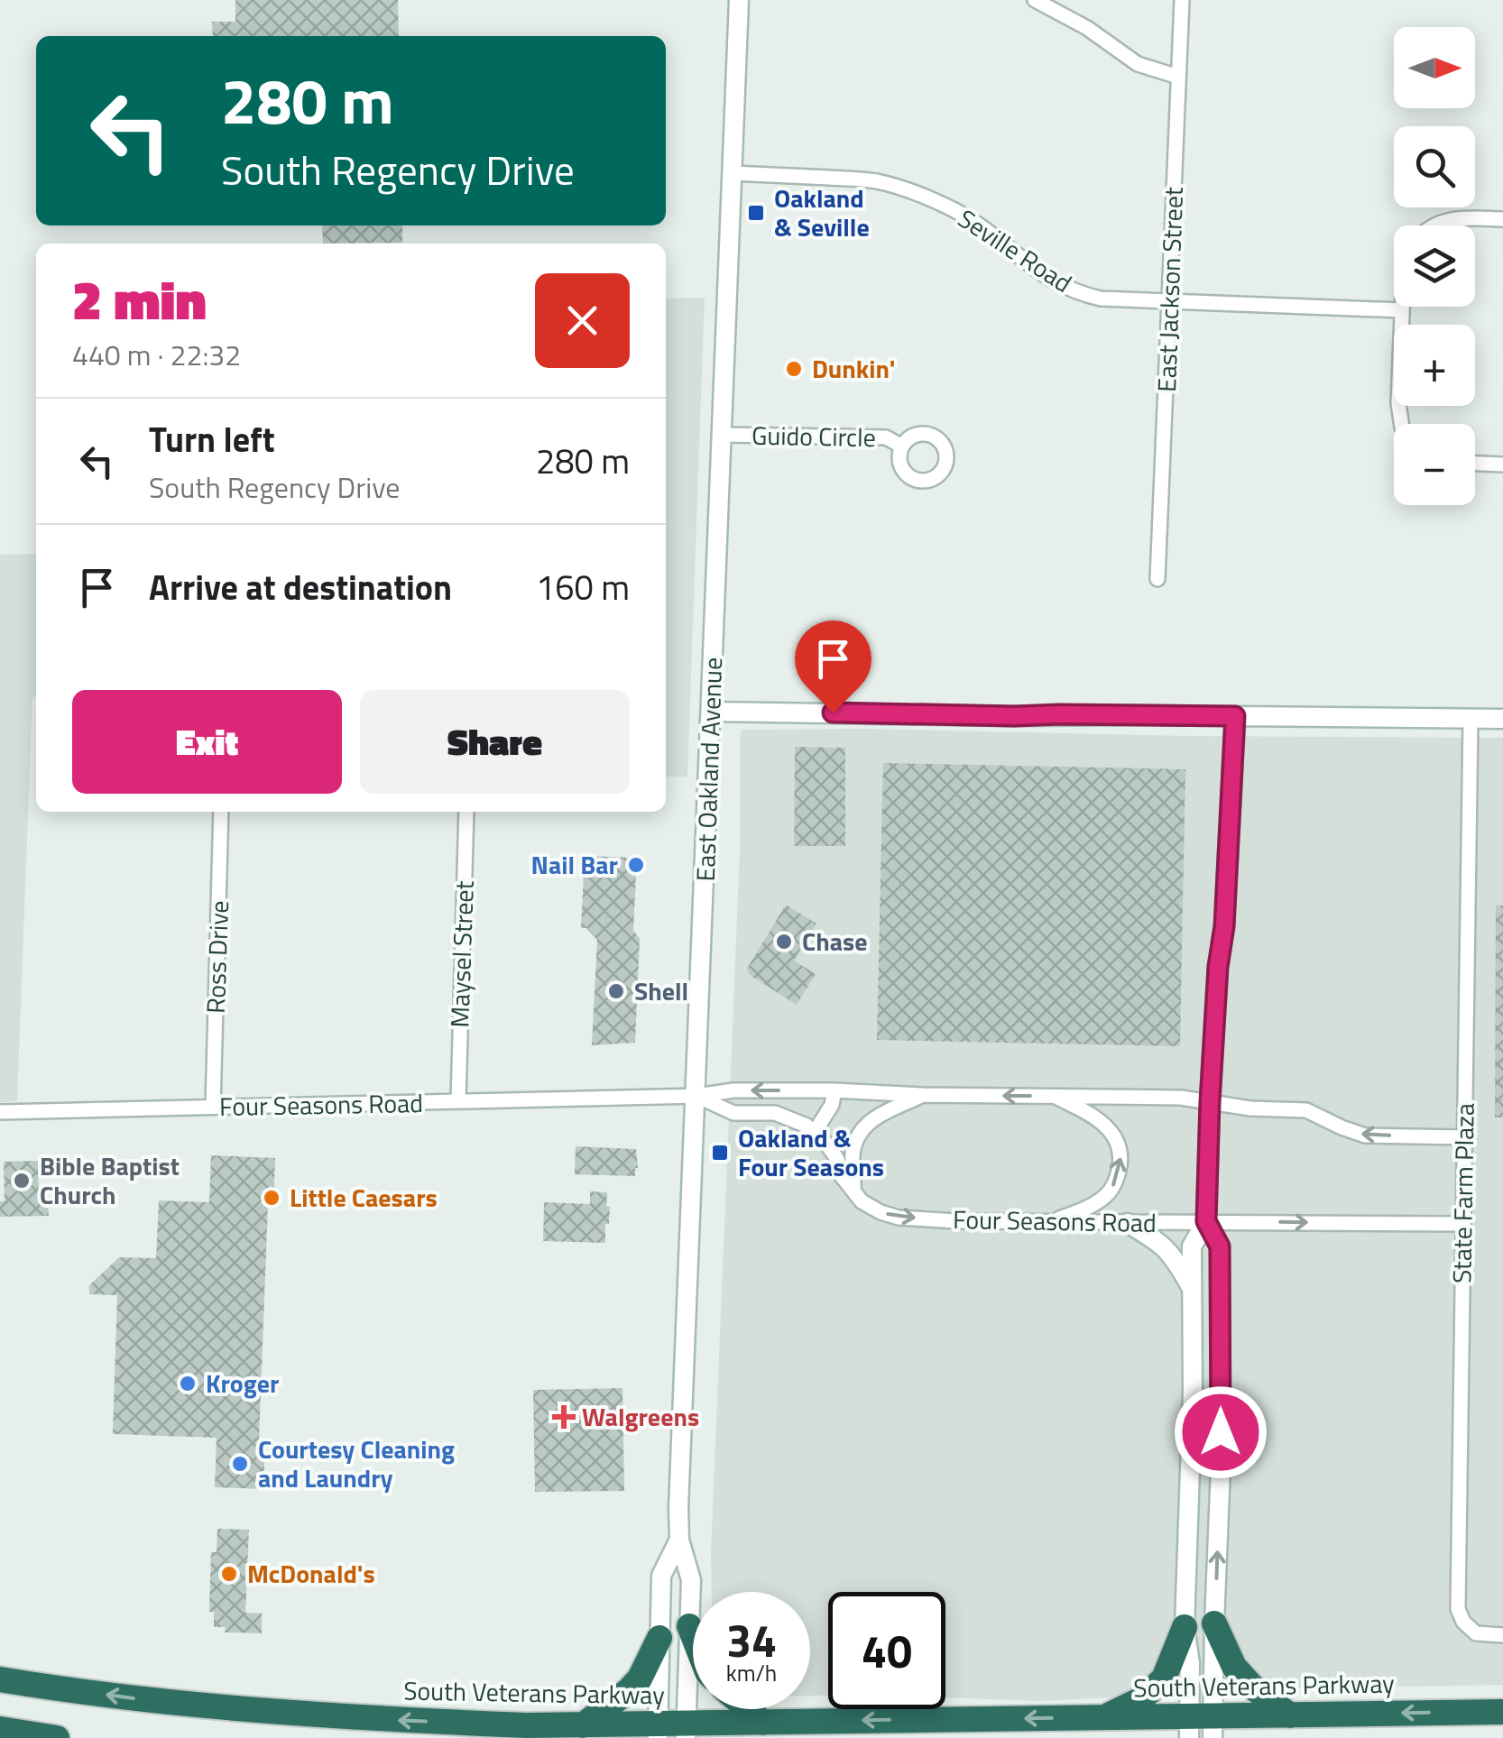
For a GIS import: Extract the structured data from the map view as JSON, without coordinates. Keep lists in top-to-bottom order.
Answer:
{
  "streets": {
    "highway": ["South Veterans Parkway"],
    "main road": ["East Oakland Avenue"],
    "street": [
      "Seville Road",
      "East Jackson Street",
      "Guido Circle",
      "Maysel Street",
      "Ross Drive",
      "Four Seasons Road",
      "State Farm Plaza"
    ]
  },
  "crossings": [
    ["Seville Road", "East Jackson Street"],
    ["Seville Road", "East Oakland Avenue"],
    ["Guido Circle", "East Oakland Avenue"],
    ["East Oakland Avenue", "Four Seasons Road"],
    ["East Oakland Avenue", "South Veterans Parkway"],
    ["Maysel Street", "Four Seasons Road"],
    ["Ross Drive", "Four Seasons Road"],
    ["Four Seasons Road", "State Farm Plaza"]
  ],
  "one_way": ["South Veterans Parkway"],
  "places": {
    "transit": ["Oakland & Seville", "Oakland & Four Seasons"],
    "other": [
      "Dunkin'",
      "Nail Bar",
      "Chase",
      "Shell",
      "Bible Baptist Church",
      "Little Caesars",
      "Kroger",
      "Courtesy Cleaning and Laundry",
      "McDonald's"
    ],
    "health": ["Walgreens"]
  },
  "north": "right",
  "page": {
    "map_buttons": ["+", "−"],
    "turn": ["280 m", "South Regency Drive"],
    "heading": ["2 min", "440 m · 22:32"],
    "list": [
      {
        "name": "Turn left",
        "note": "South Regency Drive",
        "value": "280 m"
      },
      {
        "name": "Arrive at destination",
        "value": "160 m"
      }
    ],
    "buttons": ["Exit", "Share"],
    "speed": "34 km/h",
    "limit": "40"
  }
}
